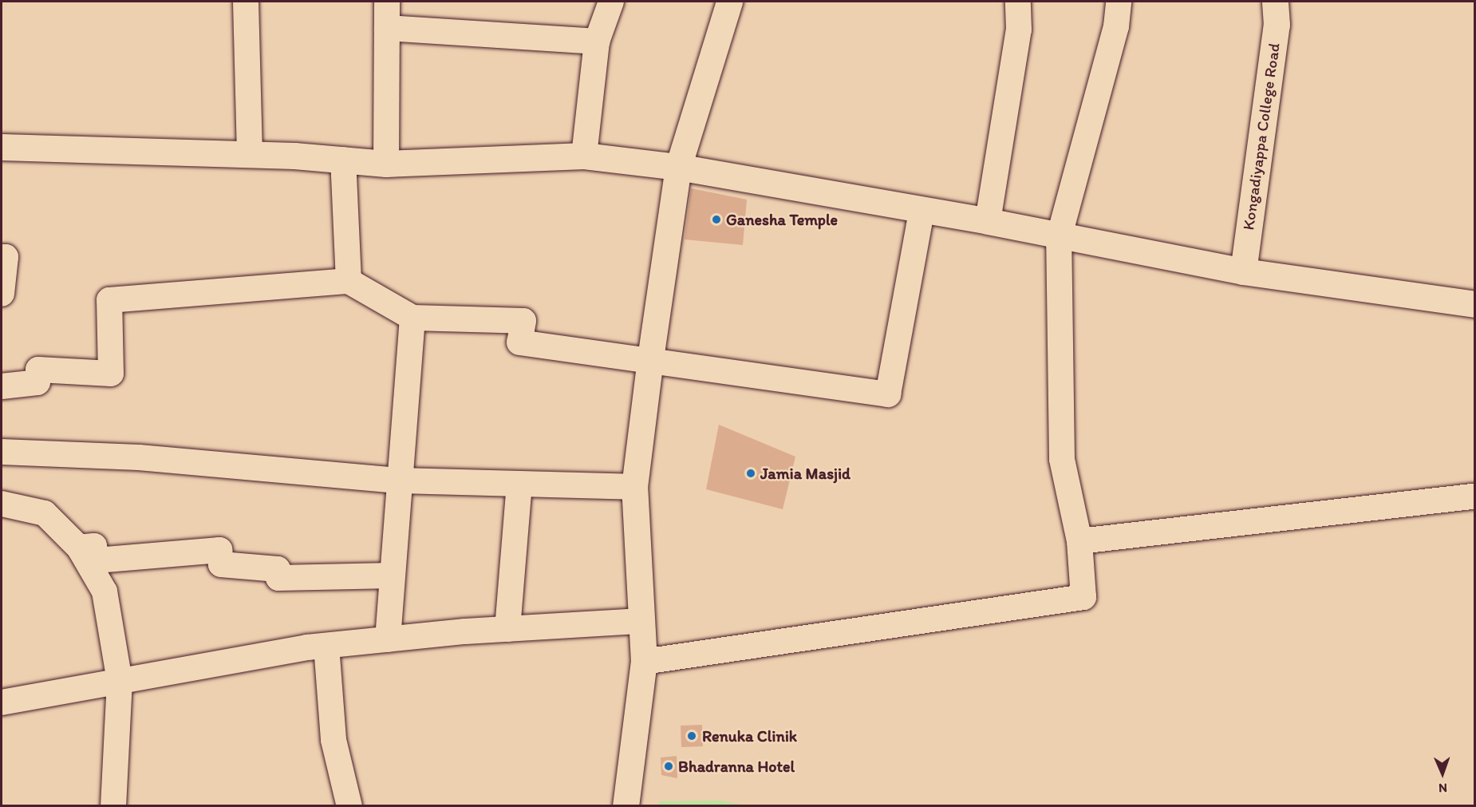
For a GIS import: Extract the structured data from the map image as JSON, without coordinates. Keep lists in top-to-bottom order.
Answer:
{
  "streets": {
    "street": ["Kongadiyappa College Road"]
  },
  "places": [
    "Ganesha Temple",
    "Jamia Masjid",
    "Renuka Clinik",
    "Bhadranna Hotel"
  ],
  "north": "bottom"
}
